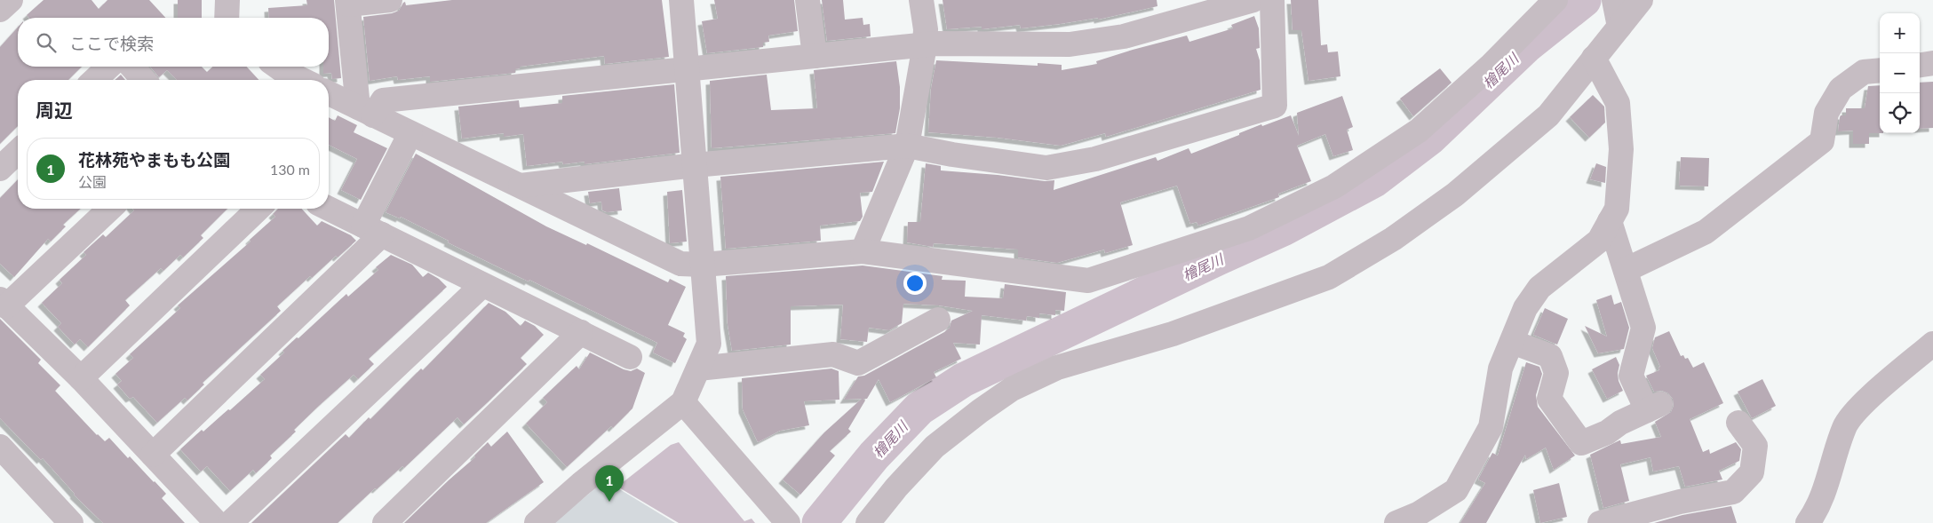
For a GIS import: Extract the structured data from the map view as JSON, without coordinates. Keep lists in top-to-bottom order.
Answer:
{
  "water": ["檜尾川"],
  "page": {
    "map_buttons": ["+", "−"],
    "search": "ここで検索",
    "heading": "周辺",
    "list": [
      {
        "mark": "1",
        "name": "花林苑やまもも公園",
        "note": "公園",
        "value": "130 m"
      }
    ],
    "pins": "1"
  }
}
